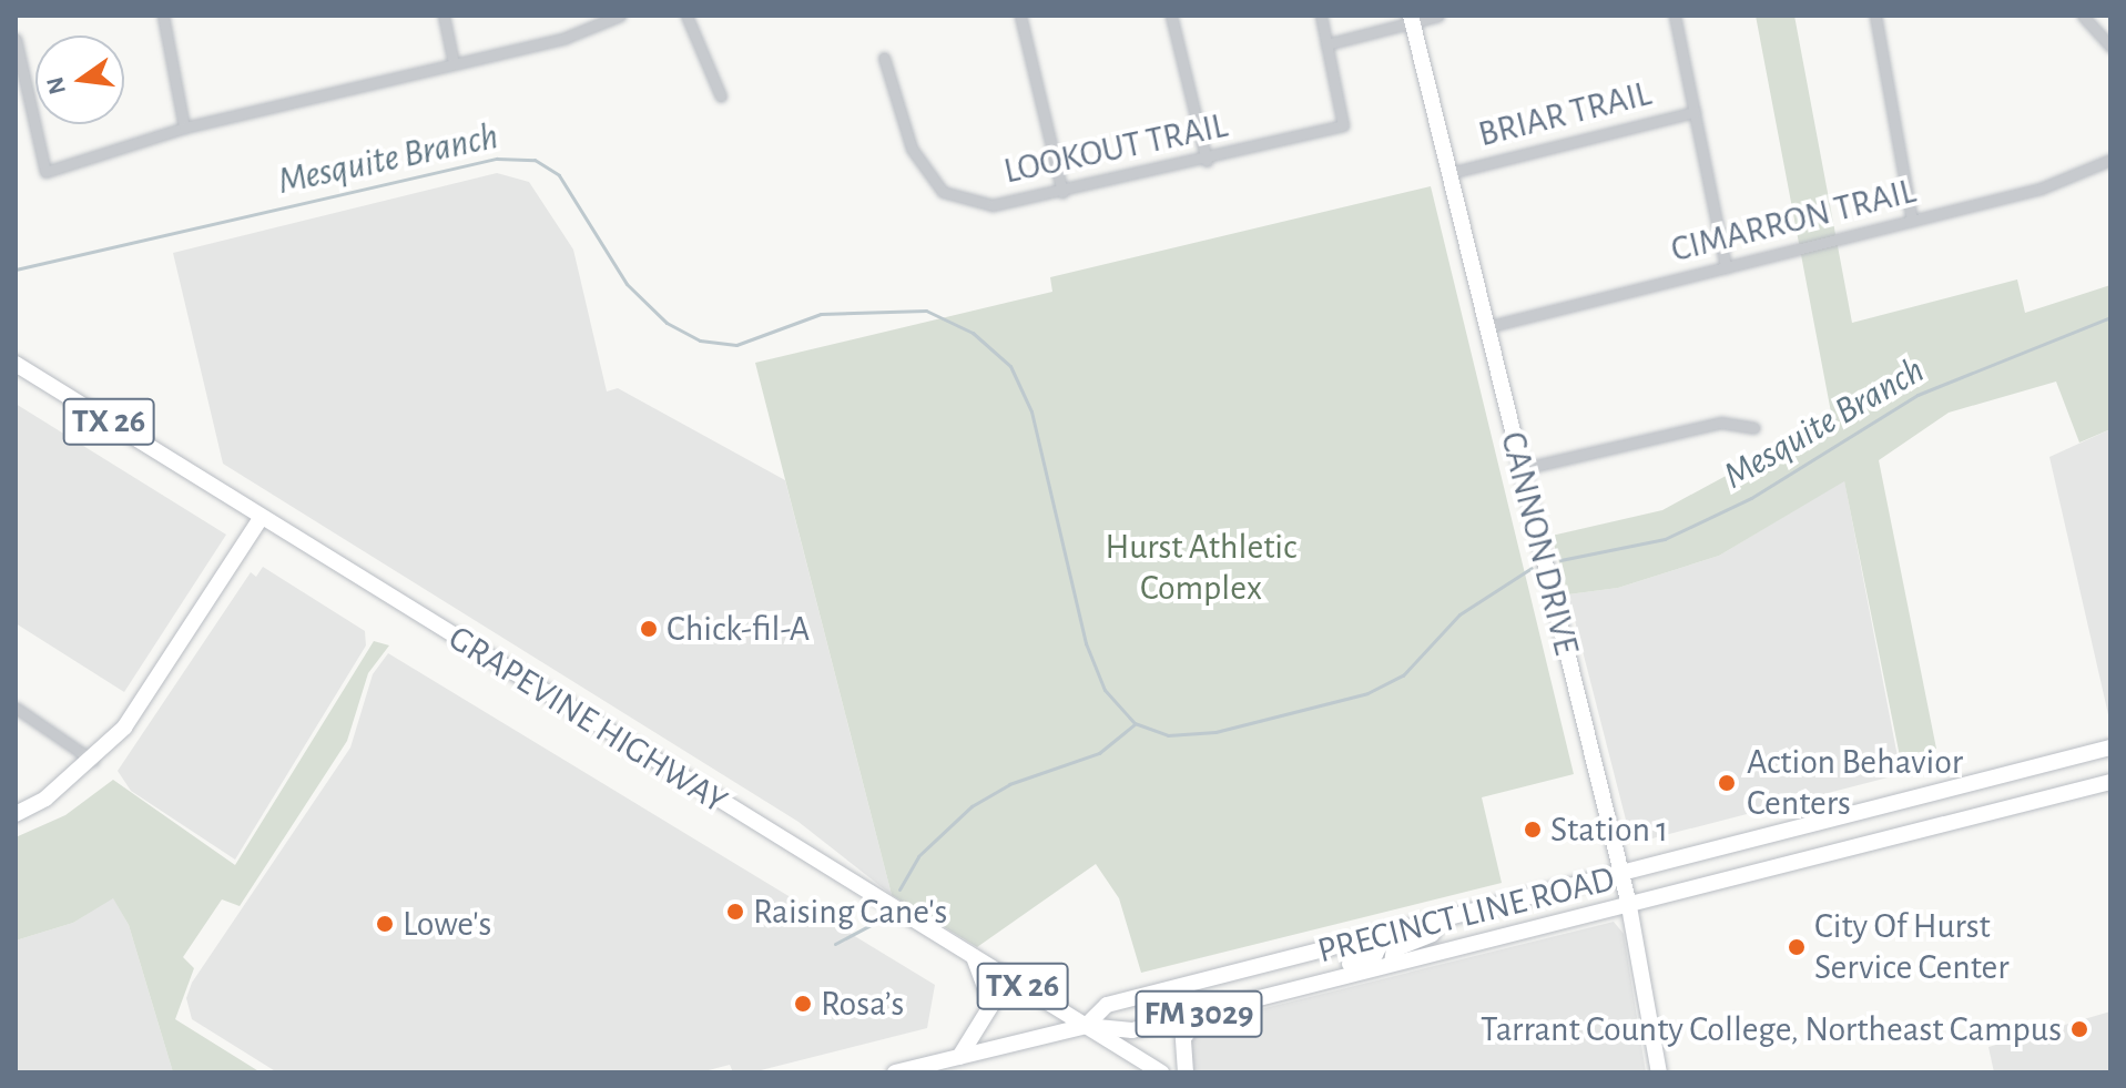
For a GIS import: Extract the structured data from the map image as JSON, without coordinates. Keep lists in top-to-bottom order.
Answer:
{
  "streets": {
    "main road": [
      "TX 26",
      "CANNON DRIVE",
      "GRAPEVINE HIGHWAY",
      "PRECINCT LINE ROAD",
      "FM 3029"
    ],
    "street": ["BRIAR TRAIL", "LOOKOUT TRAIL", "CIMARRON TRAIL"]
  },
  "crossings": [
    ["BRIAR TRAIL", "CANNON DRIVE"],
    ["CIMARRON TRAIL", "CANNON DRIVE"],
    ["CANNON DRIVE", "PRECINCT LINE ROAD"],
    ["GRAPEVINE HIGHWAY", "PRECINCT LINE ROAD"]
  ],
  "water": ["Mesquite Branch"],
  "parks": ["Hurst Athletic Complex"],
  "places": [
    "Chick-fil-A",
    "Action Behavior Centers",
    "Station 1",
    "Raising Cane's",
    "Lowe's",
    "City Of Hurst Service Center",
    "Rosa’s",
    "Tarrant County College, Northeast Campus"
  ],
  "north": "left"
}
